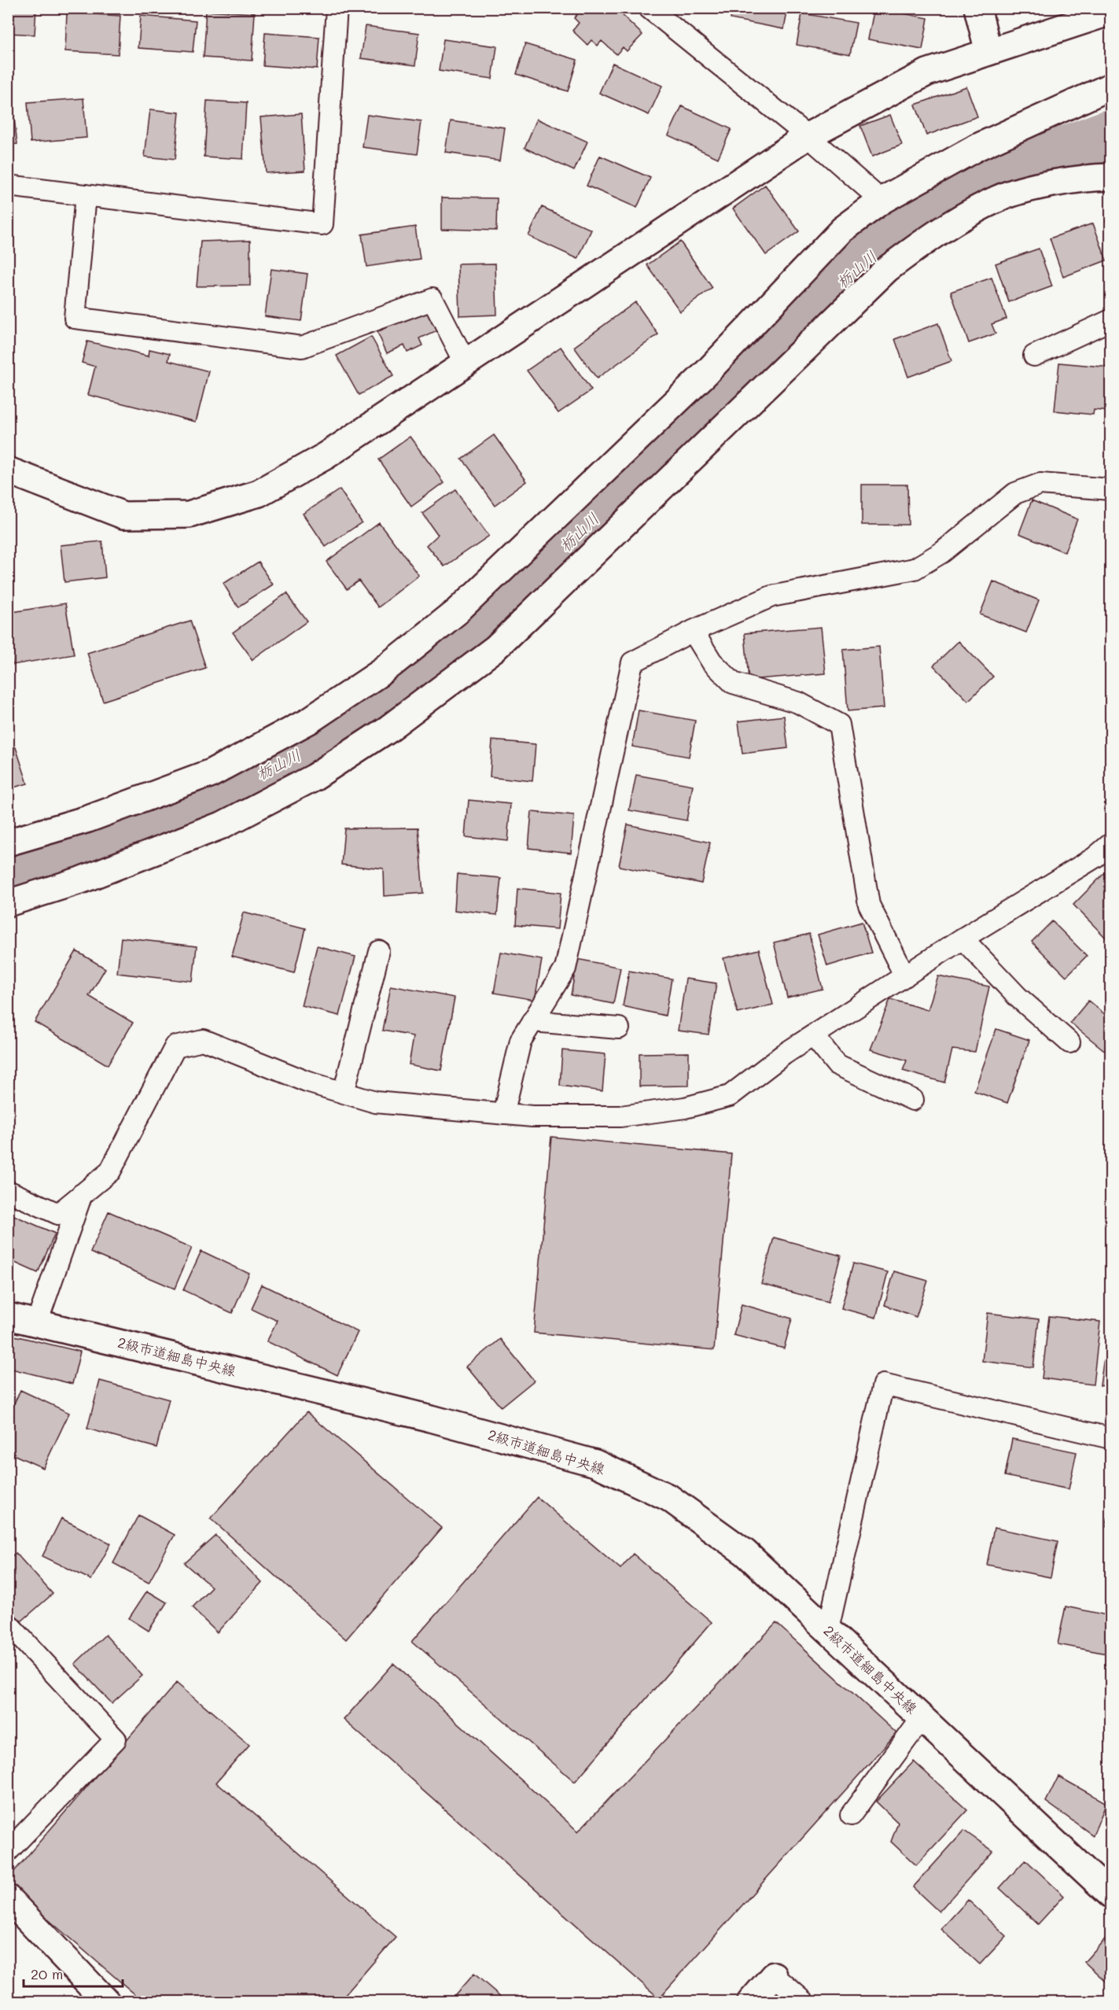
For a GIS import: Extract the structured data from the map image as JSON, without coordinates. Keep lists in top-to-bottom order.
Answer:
{
  "streets": {
    "street": ["2級市道細島中央線"]
  },
  "water": ["栃山川"],
  "scale_bar": "20 m"
}
